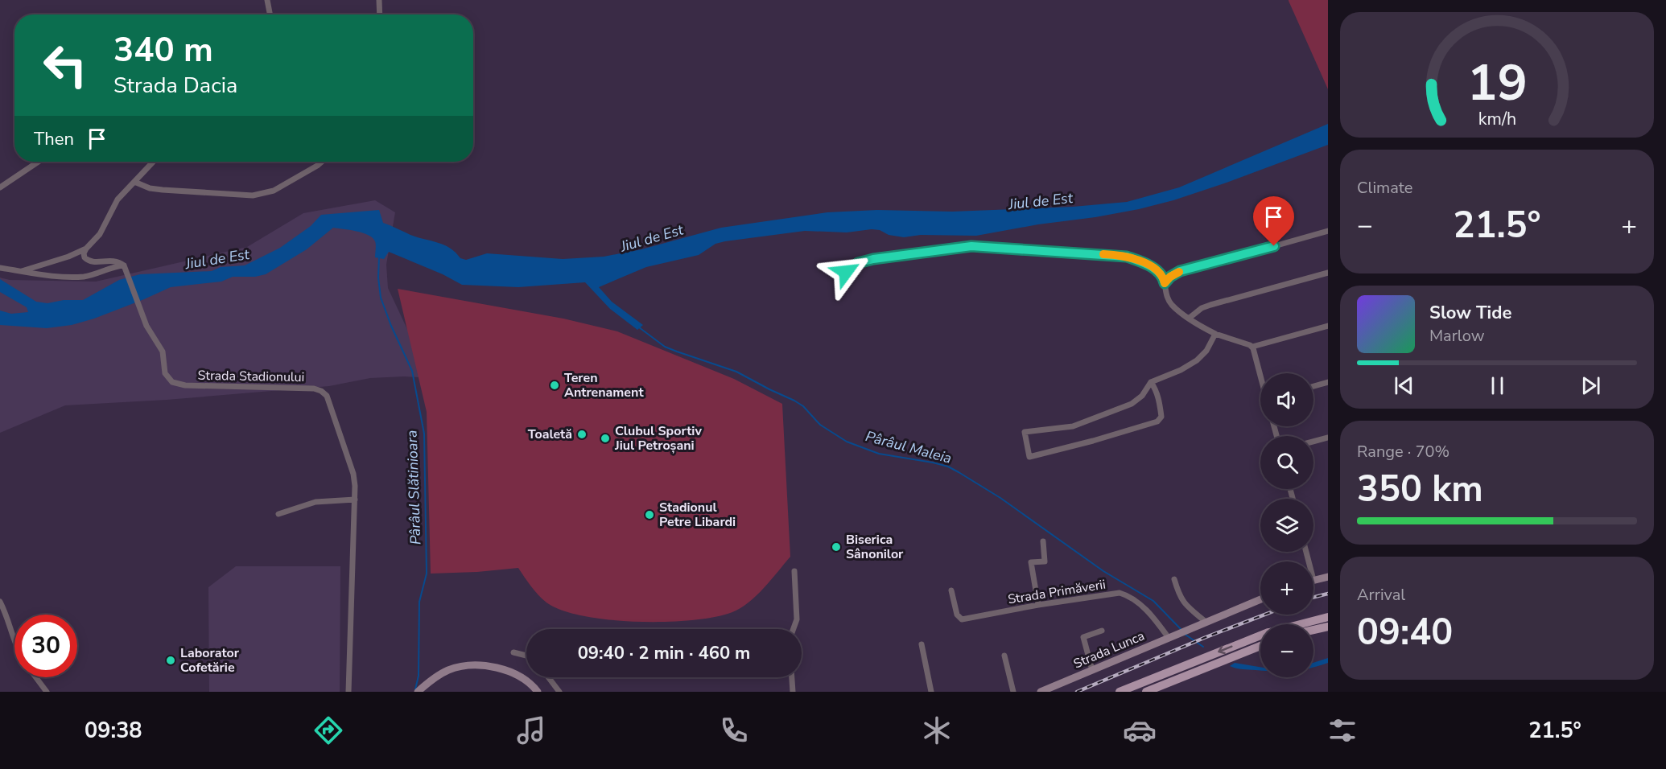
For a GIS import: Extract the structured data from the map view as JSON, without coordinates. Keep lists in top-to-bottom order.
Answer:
{
  "streets": {
    "main road": ["Strada Lunca"],
    "street": ["Strada Stadionului", "Strada Primăverii"]
  },
  "crossings": [
    ["Strada Primăverii", "Strada Lunca"]
  ],
  "water": ["Jiul de Est", "Pârâul Maleia", "Pârâul Slătinioara"],
  "places": [
    "Teren Antrenament",
    "Toaletă",
    "Clubul Sportiv Jiul Petroșani",
    "Stadionul Petre Libardi",
    "Biserica Sânonilor",
    "Laborator Cofetărie"
  ],
  "page": {
    "turn": ["340 m", "Strada Dacia"],
    "then": "Then",
    "tile": [
      "Climate",
      ["Range · 70%", "350 km"],
      ["Arrival", "09:40"]
    ],
    "heat": ["−", "21.5°", "+"],
    "song": ["Slow Tide", "Marlow"],
    "map_buttons": ["+", "−"],
    "limit": "30",
    "trip": "09:40 · 2 min · 460 m",
    "tabs": ["09:38", "21.5°"],
    "gauge": ["19", "km/h"]
  }
}
